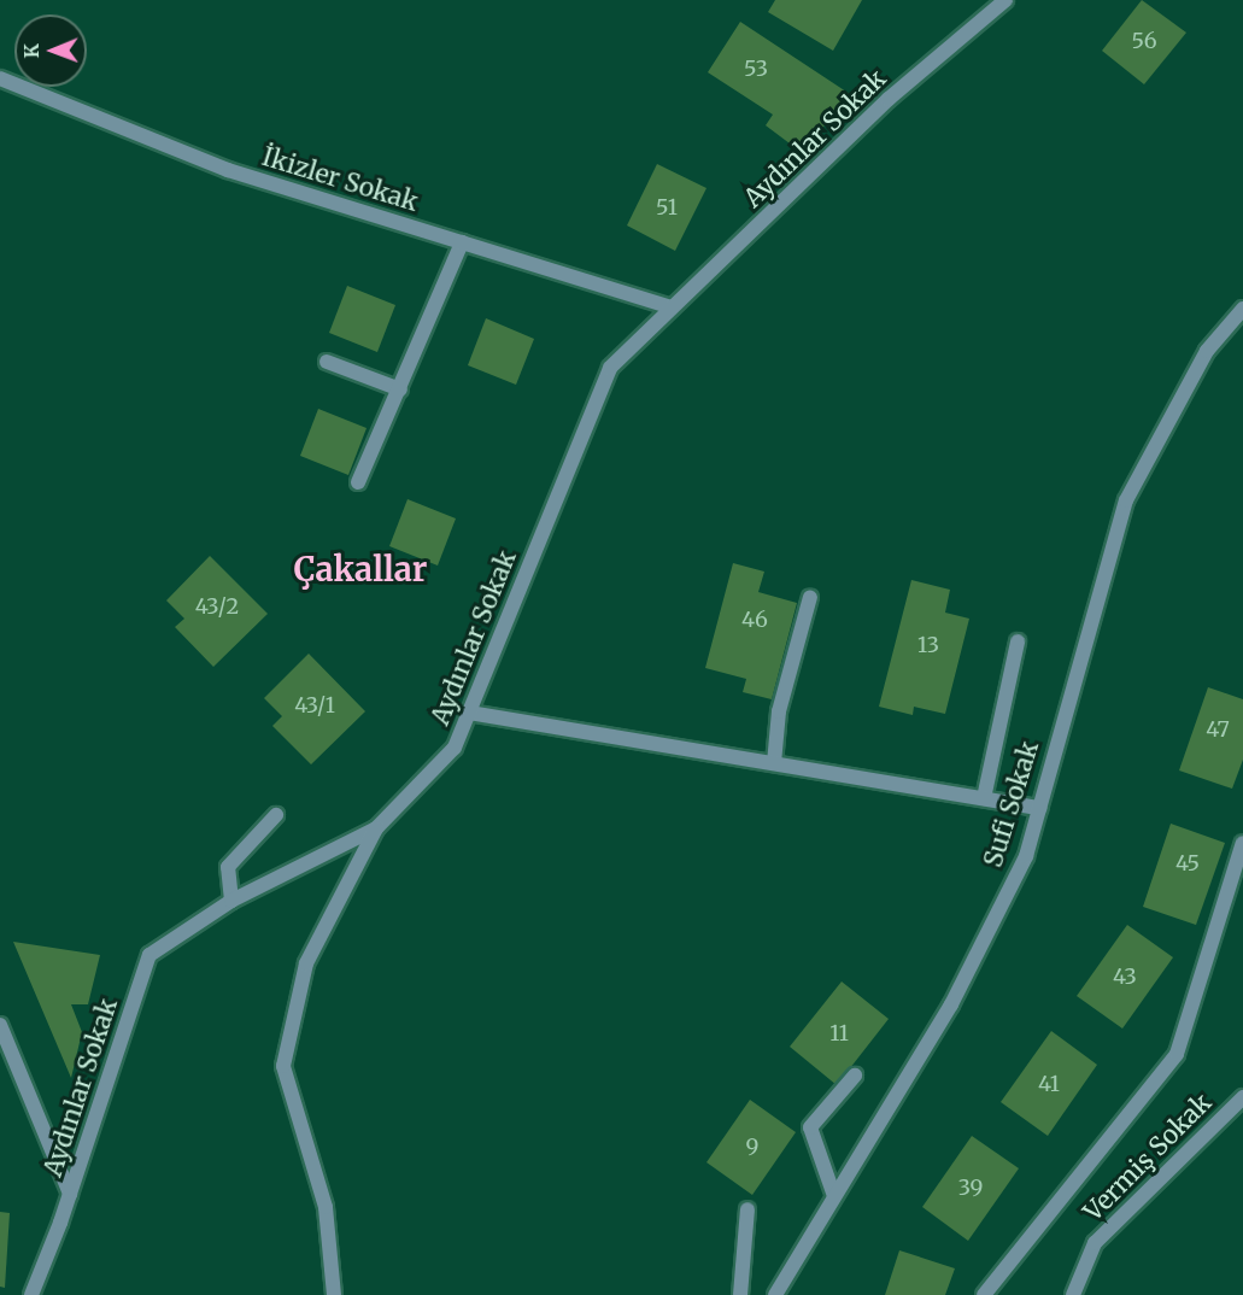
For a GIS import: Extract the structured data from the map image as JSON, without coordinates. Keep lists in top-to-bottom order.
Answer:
{
  "streets": {
    "street": [
      "Aydınlar Sokak",
      "İkizler Sokak",
      "Sufi Sokak",
      "Vermiş Sokak"
    ]
  },
  "crossings": [
    ["Aydınlar Sokak", "İkizler Sokak"]
  ],
  "districts": ["Çakallar"],
  "house_numbers": [
    "56",
    "53",
    "51",
    "43/2",
    "46",
    "13",
    "43/1",
    "47",
    "45",
    "43",
    "11",
    "41",
    "9",
    "39"
  ],
  "north": "left"
}
